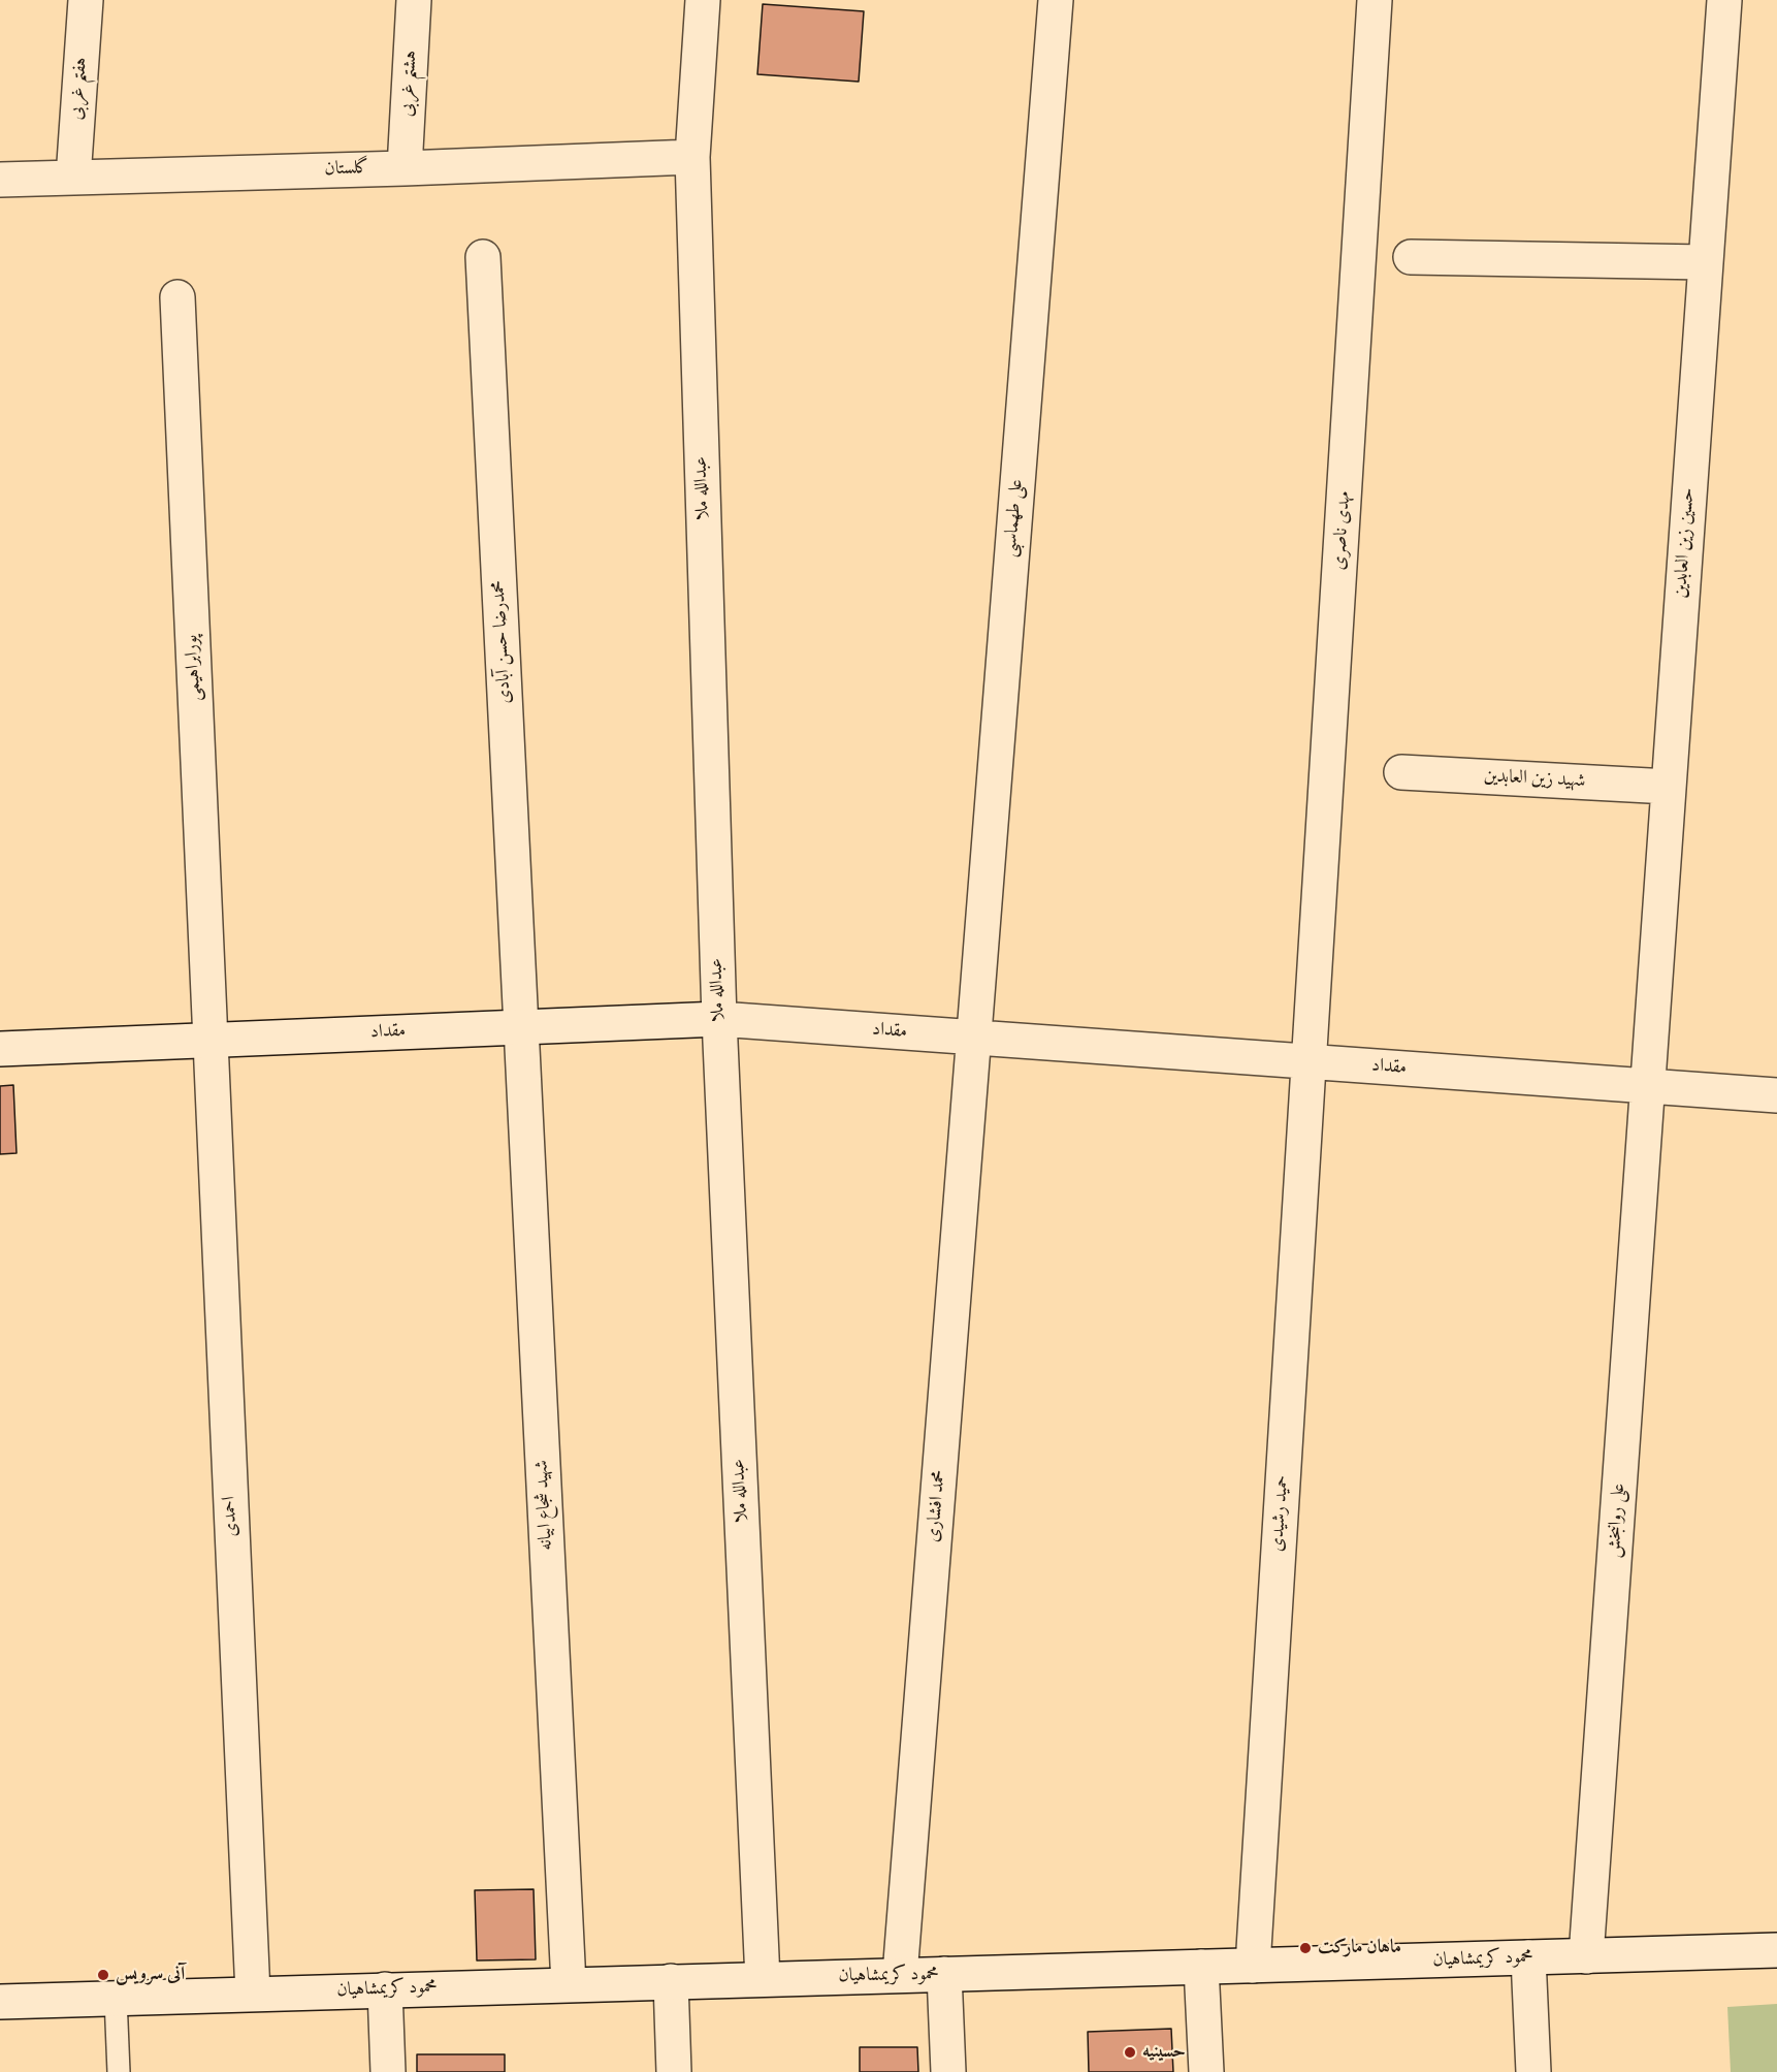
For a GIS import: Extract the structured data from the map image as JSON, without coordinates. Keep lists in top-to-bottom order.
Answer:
{
  "streets": {
    "street": [
      "هشتم غربی",
      "هفتم غربی",
      "گلستان",
      "عبدالله ملا",
      "علی طهماسبی",
      "مهدی ناصری",
      "حسین زین العابدین",
      "محمدرضا حسن آبادی",
      "پورابراهیمی",
      "شهید زین العابدین",
      "مقداد",
      "شهید شجاع ابیانه",
      "محمد افشاری",
      "حمید رشیدی",
      "احمدی",
      "علی روانبخش",
      "محمود کریمشاهیان"
    ]
  },
  "crossings": [
    ["هشتم غربی", "گلستان"],
    ["هفتم غربی", "گلستان"],
    ["گلستان", "عبدالله ملا"],
    ["عبدالله ملا", "مقداد"],
    ["عبدالله ملا", "محمود کریمشاهیان"],
    ["علی طهماسبی", "مقداد"],
    ["علی طهماسبی", "محمد افشاری"],
    ["مهدی ناصری", "مقداد"],
    ["مهدی ناصری", "حمید رشیدی"],
    ["حسین زین العابدین", "شهید زین العابدین"],
    ["حسین زین العابدین", "مقداد"],
    ["حسین زین العابدین", "علی روانبخش"],
    ["محمدرضا حسن آبادی", "مقداد"],
    ["محمدرضا حسن آبادی", "شهید شجاع ابیانه"],
    ["پورابراهیمی", "مقداد"],
    ["پورابراهیمی", "احمدی"],
    ["مقداد", "شهید شجاع ابیانه"],
    ["مقداد", "محمد افشاری"],
    ["مقداد", "حمید رشیدی"],
    ["مقداد", "احمدی"],
    ["مقداد", "علی روانبخش"],
    ["شهید شجاع ابیانه", "محمود کریمشاهیان"],
    ["محمد افشاری", "محمود کریمشاهیان"],
    ["حمید رشیدی", "محمود کریمشاهیان"],
    ["احمدی", "محمود کریمشاهیان"],
    ["علی روانبخش", "محمود کریمشاهیان"]
  ],
  "places": ["ماهان مارکت", "آنی سرویس", "حسینیه"]
}
